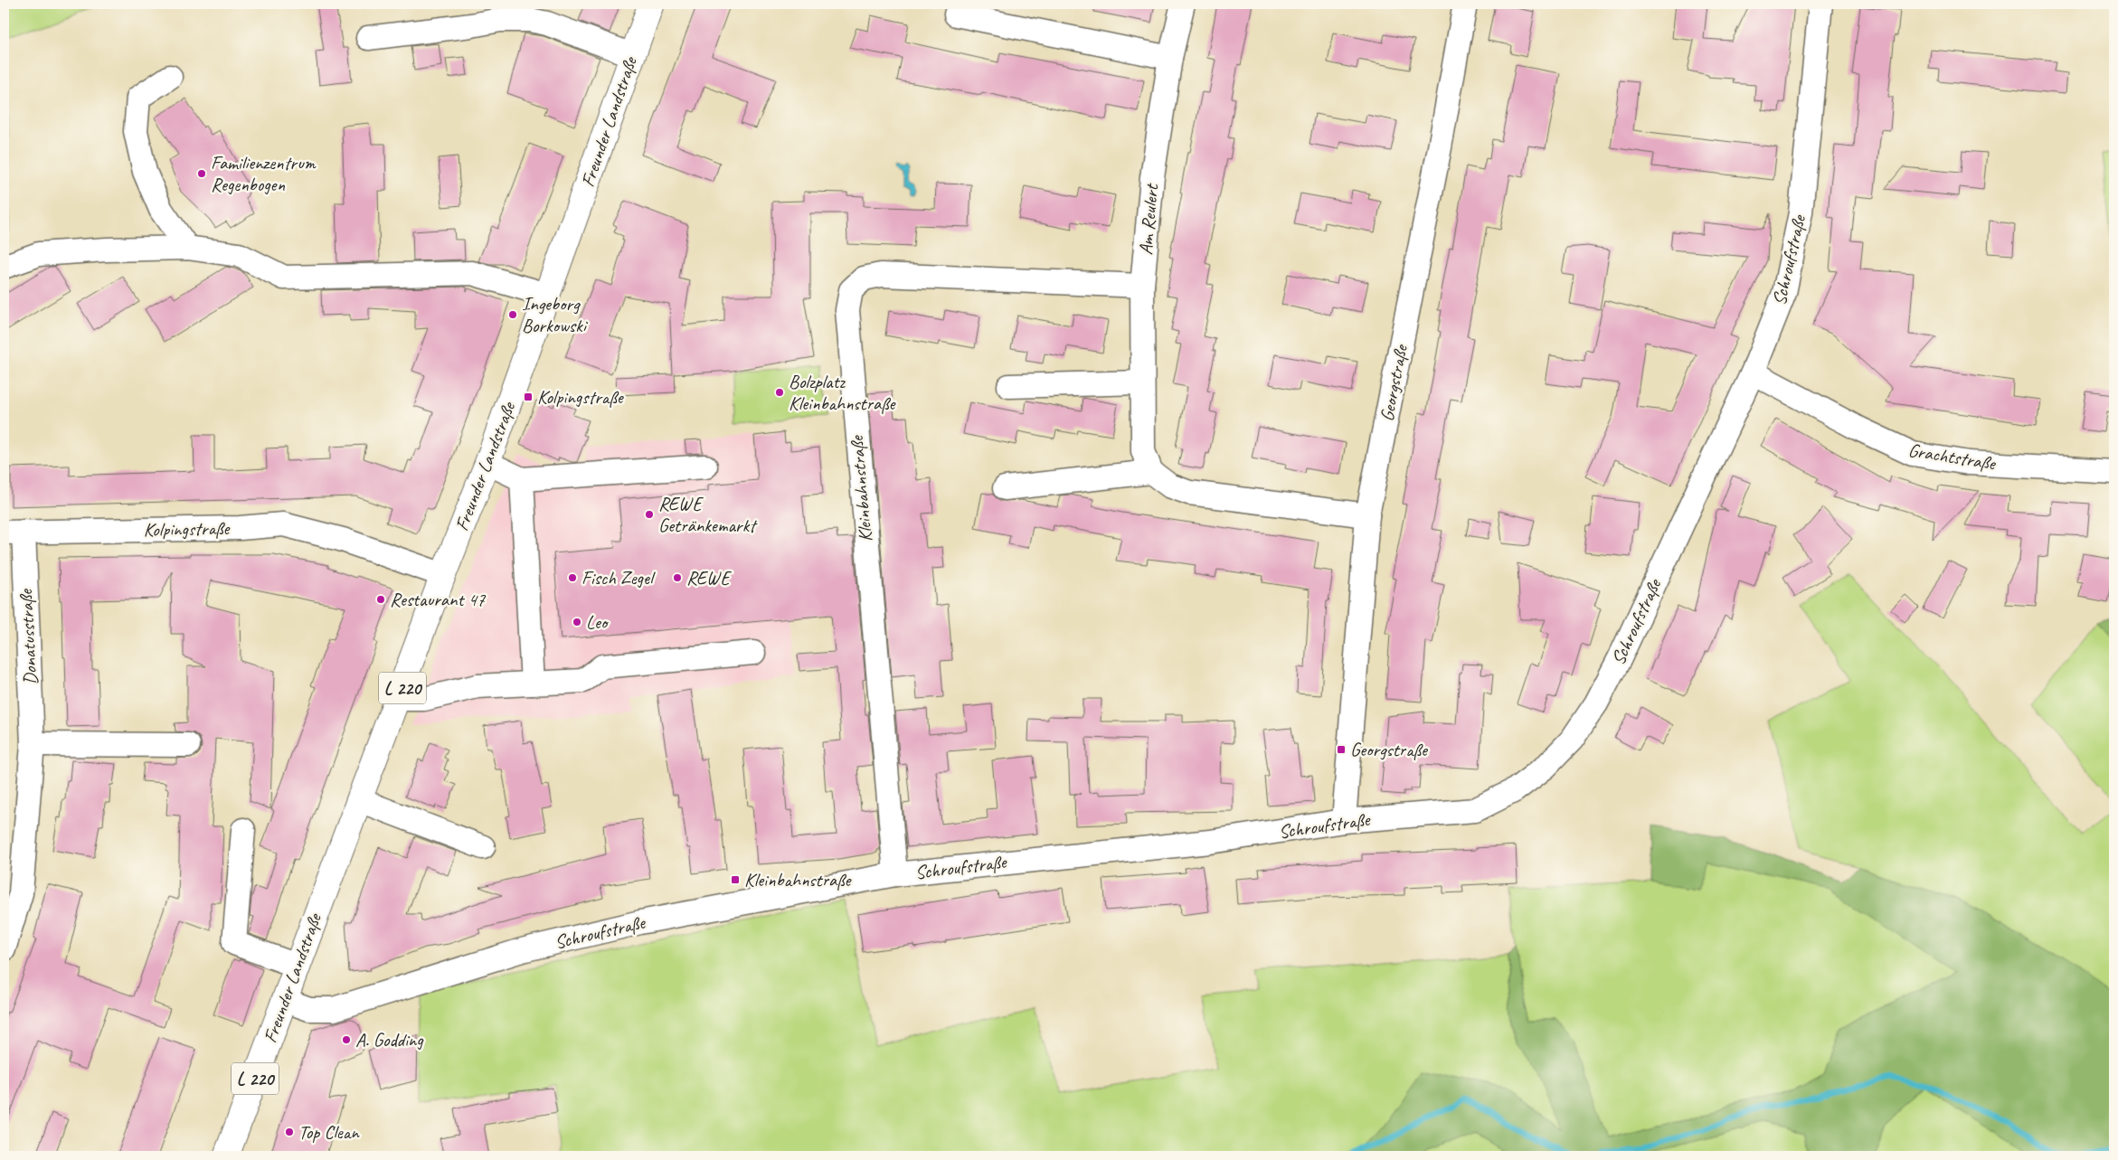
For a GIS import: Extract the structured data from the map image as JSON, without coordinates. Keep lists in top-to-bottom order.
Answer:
{
  "streets": {
    "main road": ["Freunder Landstraße", "L 220"],
    "street": [
      "Am Reulert",
      "Schroufstraße",
      "Georgstraße",
      "Grachtstraße",
      "Kleinbahnstraße",
      "Kolpingstraße",
      "Donatusstraße"
    ]
  },
  "crossings": [
    ["Freunder Landstraße", "Schroufstraße"],
    ["Freunder Landstraße", "Kolpingstraße"],
    ["Am Reulert", "Kleinbahnstraße"],
    ["Schroufstraße", "Georgstraße"],
    ["Schroufstraße", "Grachtstraße"],
    ["Schroufstraße", "Kleinbahnstraße"],
    ["Kolpingstraße", "Donatusstraße"]
  ],
  "places": {
    "other": [
      "Familienzentrum Regenbogen",
      "Ingeborg Borkowski",
      "Bolzplatz Kleinbahnstraße",
      "REWE Getränkemarkt",
      "Fisch Zegel",
      "REWE",
      "Restaurant 47",
      "Leo",
      "A. Godding",
      "Top Clean"
    ],
    "transit": ["Kolpingstraße", "Georgstraße", "Kleinbahnstraße"]
  }
}
